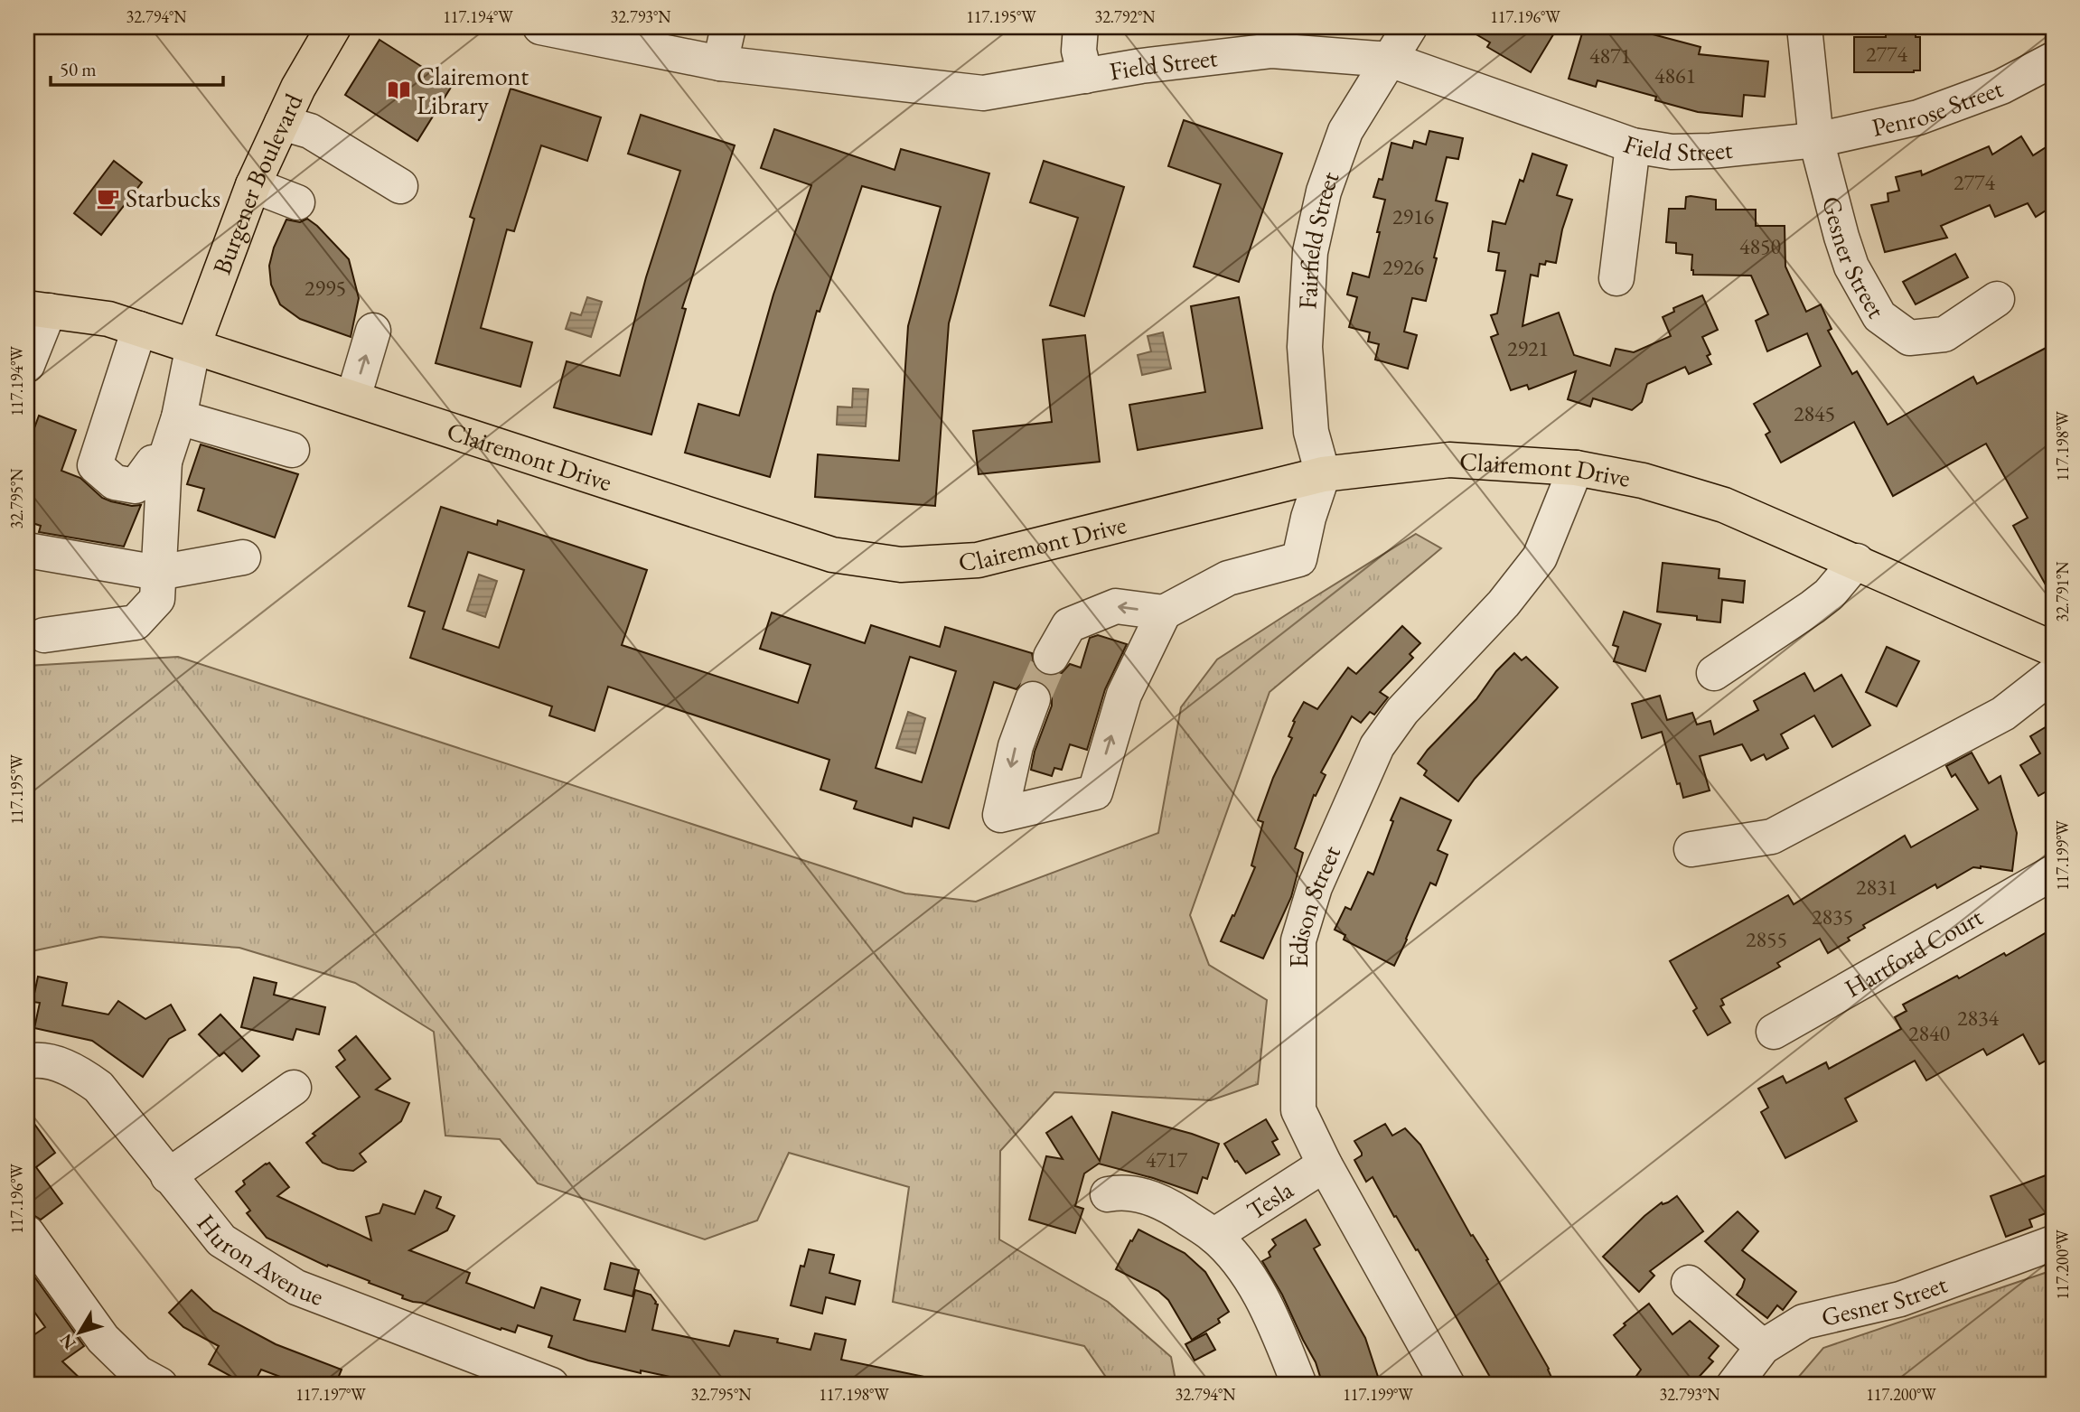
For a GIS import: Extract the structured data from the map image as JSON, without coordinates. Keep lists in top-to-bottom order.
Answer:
{
  "streets": {
    "main road": ["Burgener Boulevard", "Clairemont Drive"],
    "street": [
      "Field Street",
      "Penrose Street",
      "Fairfield Street",
      "Gesner Street",
      "Edison Street",
      "Hartford Court",
      "Tesla",
      "Huron Avenue"
    ]
  },
  "crossings": [
    ["Field Street", "Penrose Street"],
    ["Field Street", "Fairfield Street"],
    ["Field Street", "Gesner Street"],
    ["Penrose Street", "Gesner Street"],
    ["Burgener Boulevard", "Clairemont Drive"],
    ["Fairfield Street", "Clairemont Drive"],
    ["Clairemont Drive", "Edison Street"],
    ["Edison Street", "Tesla"]
  ],
  "places": {
    "library": ["Clairemont Library"],
    "cafe": ["Starbucks"]
  },
  "house_numbers": [
    "2774",
    "4871",
    "4861",
    "2774",
    "2916",
    "4850",
    "2926",
    "2995",
    "2921",
    "2845",
    "2831",
    "2835",
    "2855",
    "2834",
    "2840",
    "4717"
  ],
  "scale_bar": "50 m",
  "north": "bottom left",
  "coordinates": [
    "32.794°N",
    "117.194°W",
    "32.793°N",
    "117.195°W",
    "32.792°N",
    "117.196°W",
    "117.198°W",
    "32.795°N",
    "32.791°N",
    "117.199°W",
    "117.200°W",
    "117.197°W"
  ]
}
